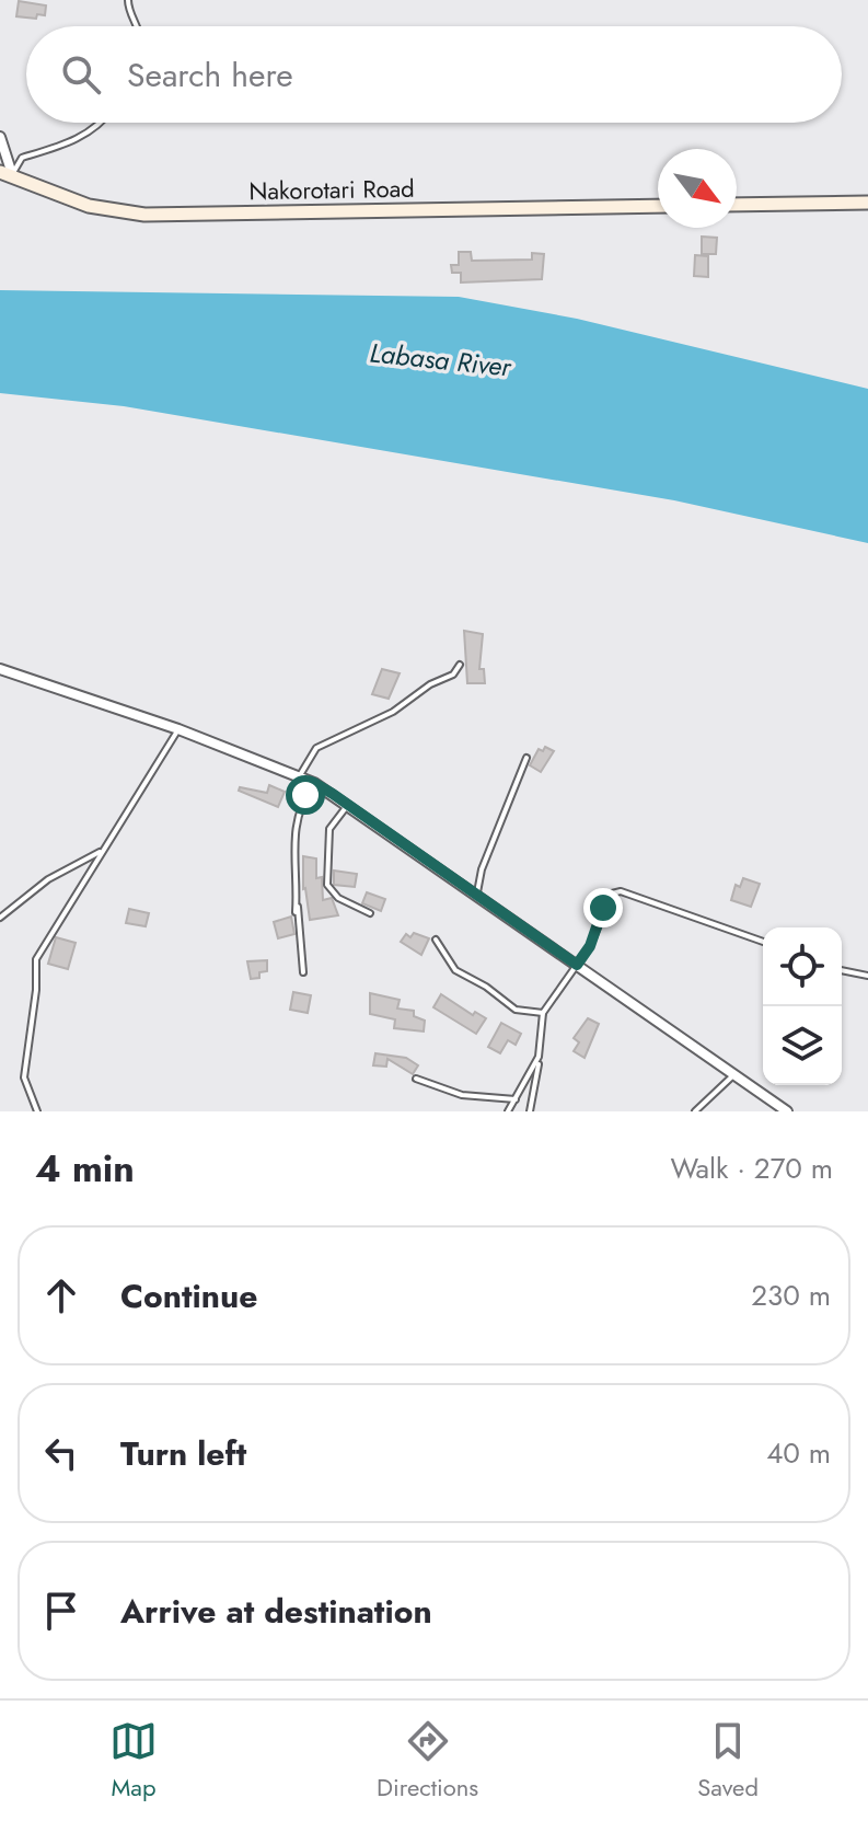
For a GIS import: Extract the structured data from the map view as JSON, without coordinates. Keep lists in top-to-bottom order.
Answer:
{
  "streets": {
    "street": ["Nakorotari Road"]
  },
  "water": ["Labasa River"],
  "north": "bottom right",
  "page": {
    "search": "Search here",
    "heading": ["4 min", "Walk · 270 m"],
    "list": [
      ["Continue", "230 m"],
      ["Turn left", "40 m"],
      "Arrive at destination"
    ],
    "nav": ["Map", "Directions", "Saved"]
  }
}
